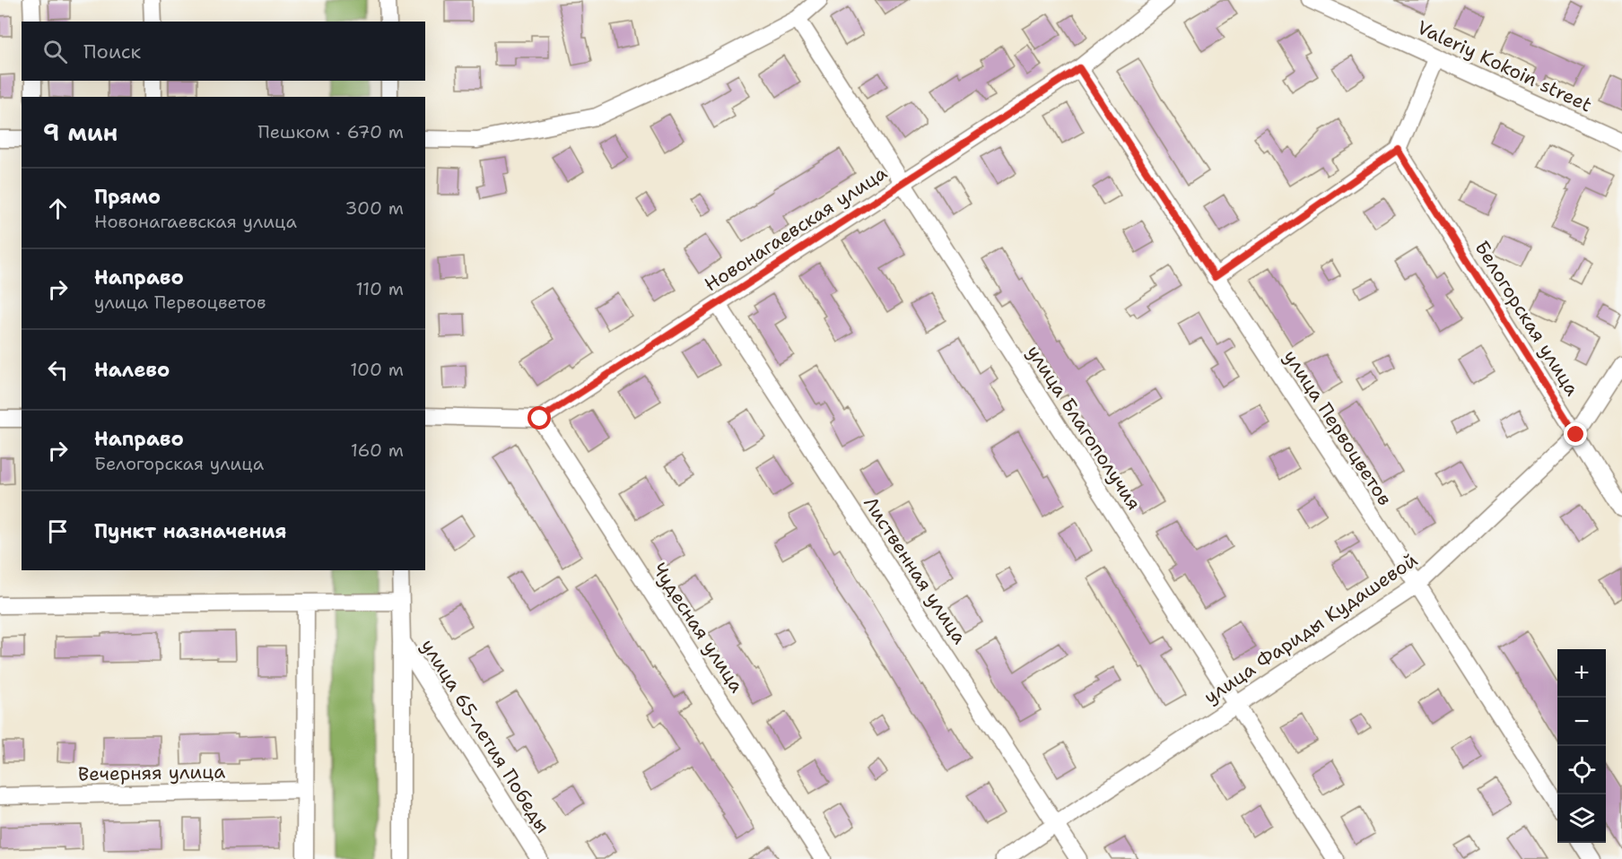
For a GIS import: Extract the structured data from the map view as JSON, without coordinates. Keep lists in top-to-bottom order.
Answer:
{
  "streets": {
    "street": [
      "Valeriy Kokoin street",
      "Новонагаевская улица",
      "Белогорская улица",
      "улица Благополучия",
      "улица Первоцветов",
      "Лиственная улица",
      "Чудесная улица",
      "улица Фариды Кудашевой",
      "улица 65-летия Победы",
      "Вечерняя улица"
    ]
  },
  "crossings": [
    ["Новонагаевская улица", "улица Благополучия"],
    ["Новонагаевская улица", "улица Первоцветов"],
    ["Новонагаевская улица", "Лиственная улица"],
    ["Новонагаевская улица", "Чудесная улица"],
    ["Белогорская улица", "улица Фариды Кудашевой"],
    ["улица Благополучия", "улица Фариды Кудашевой"],
    ["улица Первоцветов", "улица Фариды Кудашевой"],
    ["Лиственная улица", "улица Фариды Кудашевой"]
  ],
  "page": {
    "search": "Поиск",
    "heading": ["9 мин", "Пешком · 670 m"],
    "list": [
      ["Прямо", "Новонагаевская улица", "300 m"],
      ["Направо", "улица Первоцветов", "110 m"],
      ["Налево", "100 m"],
      ["Направо", "Белогорская улица", "160 m"],
      "Пункт назначения"
    ],
    "map_buttons": ["+", "−"]
  }
}
